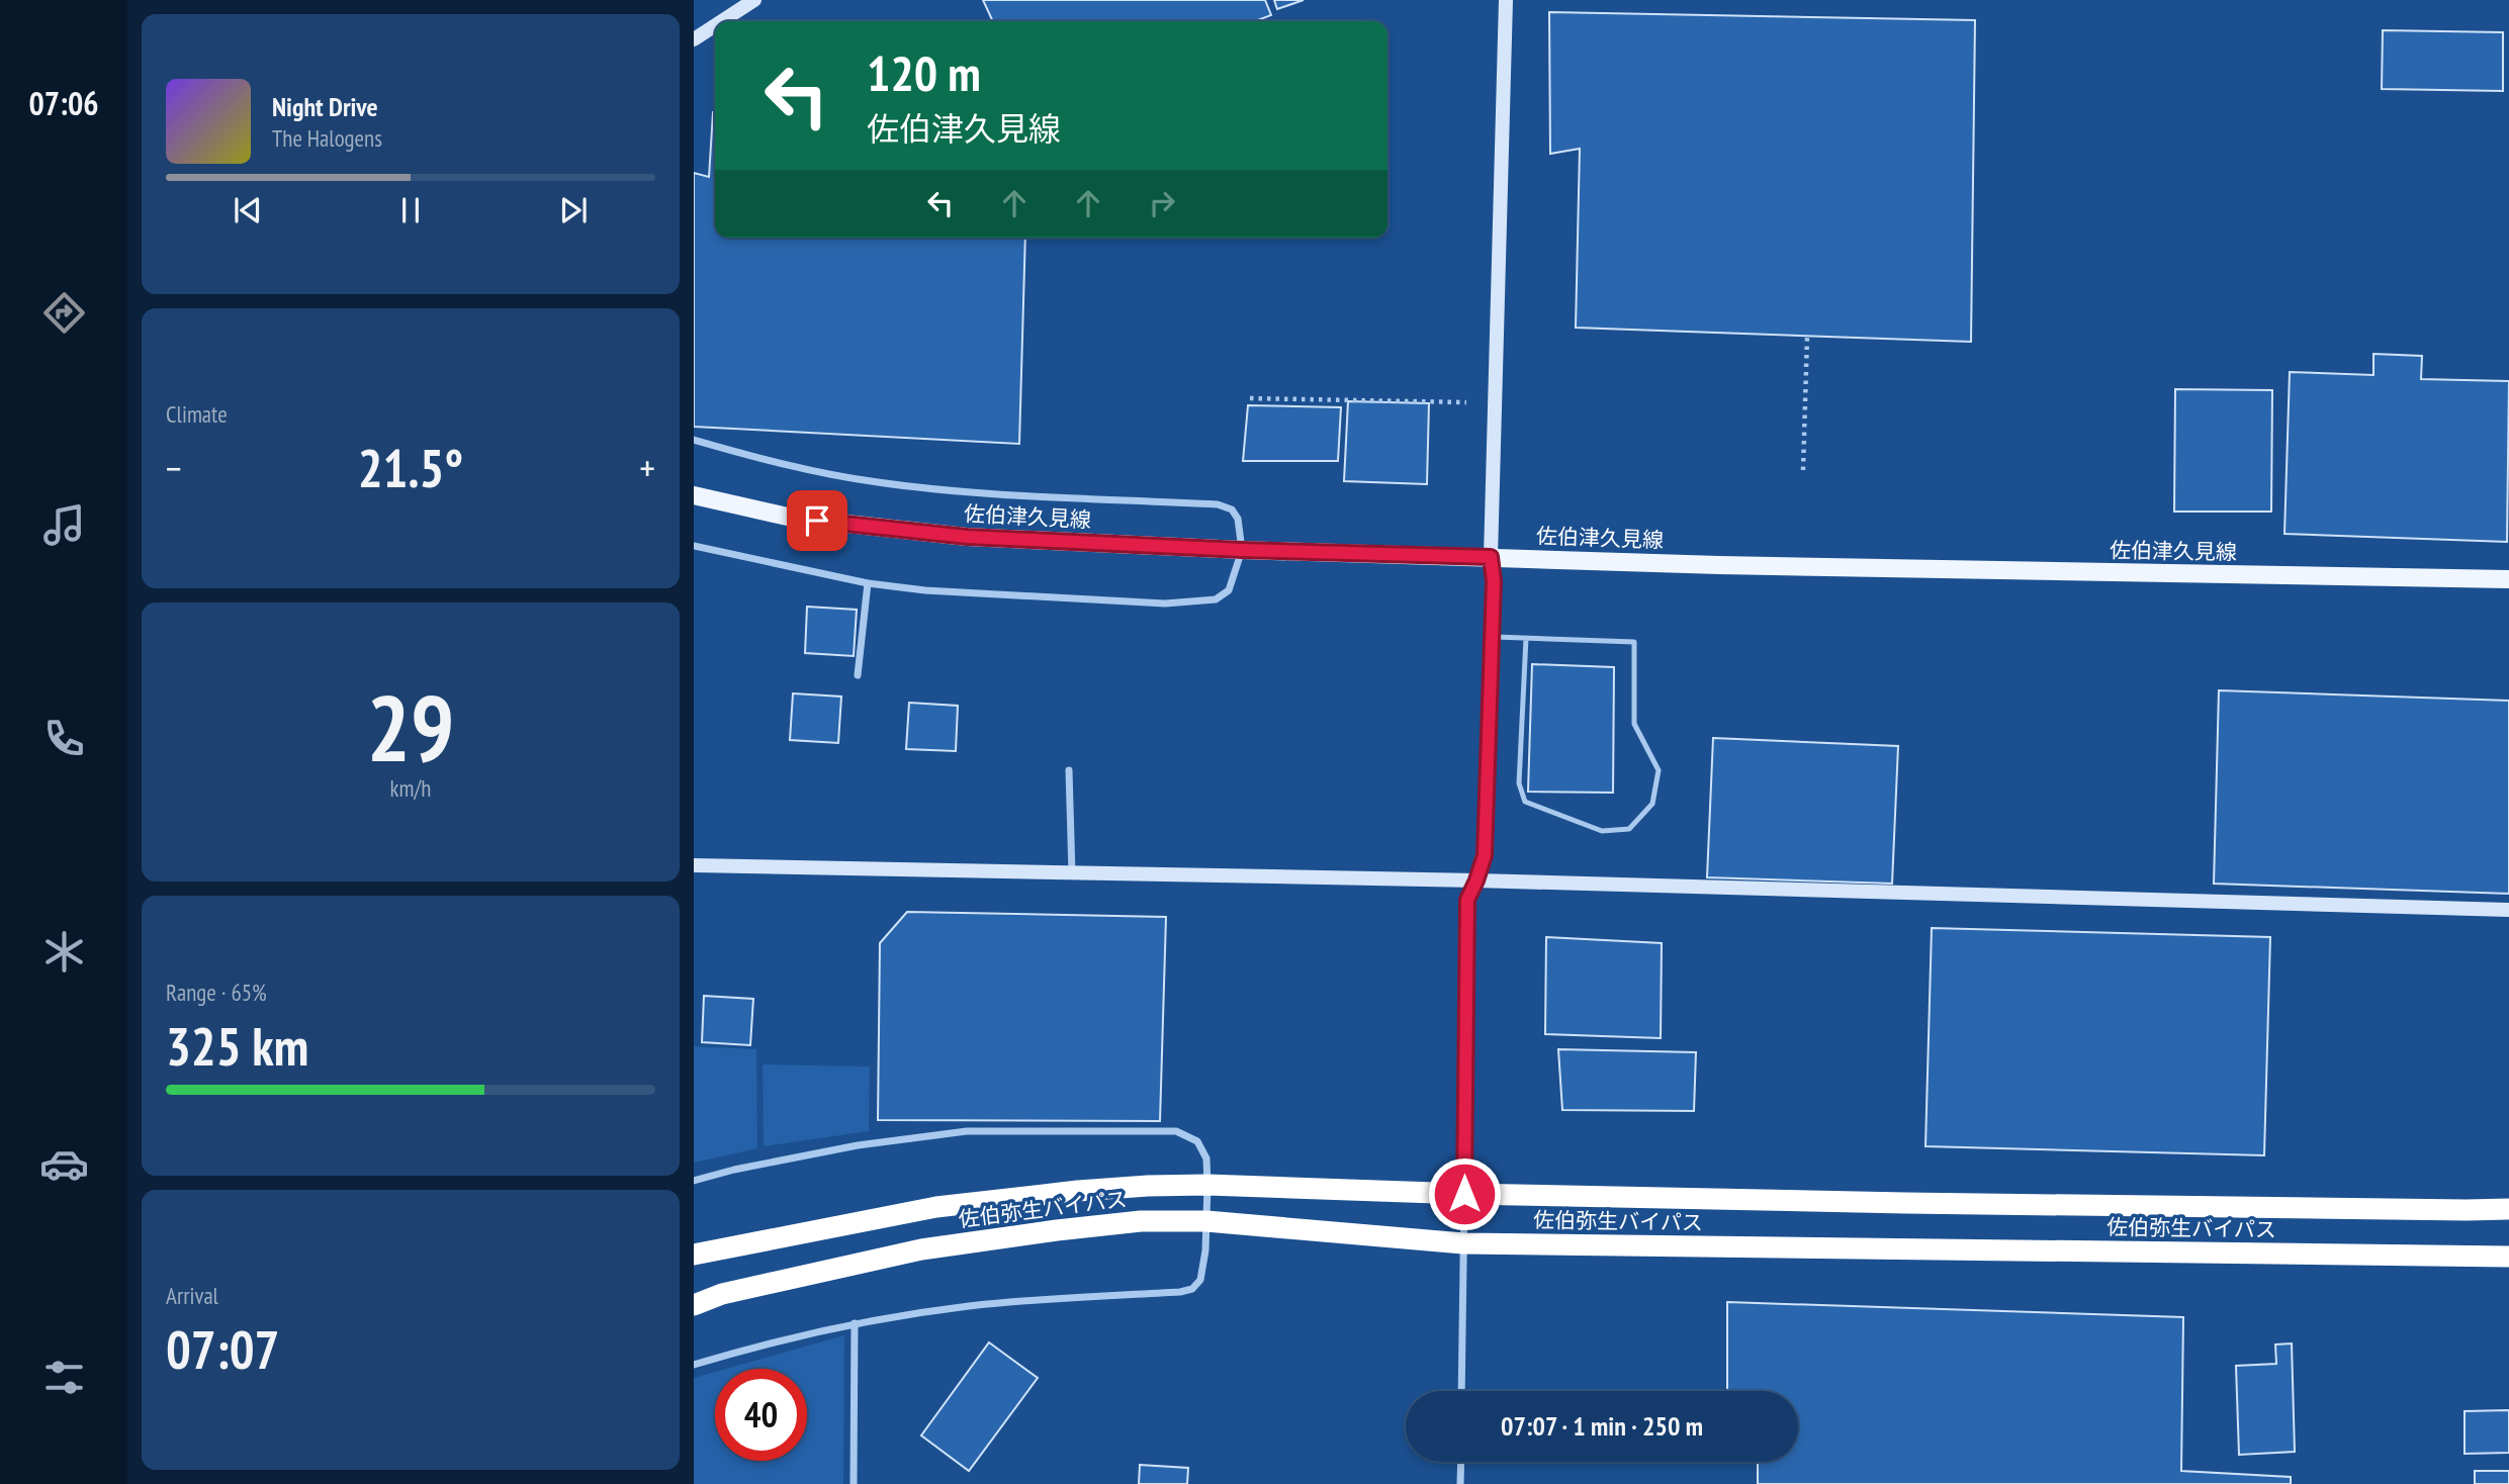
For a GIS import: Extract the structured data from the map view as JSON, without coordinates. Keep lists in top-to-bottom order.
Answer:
{
  "streets": {
    "highway": ["佐伯弥生バイパス"],
    "main road": ["佐伯津久見線"]
  },
  "page": {
    "tabs": "07:06",
    "turn": ["120 m", "佐伯津久見線"],
    "song": ["Night Drive", "The Halogens"],
    "tile": [
      "Climate",
      ["29", "km/h"],
      ["Range · 65%", "325 km"],
      ["Arrival", "07:07"]
    ],
    "heat": ["−", "21.5°", "+"],
    "limit": "40",
    "trip": "07:07 · 1 min · 250 m"
  }
}
